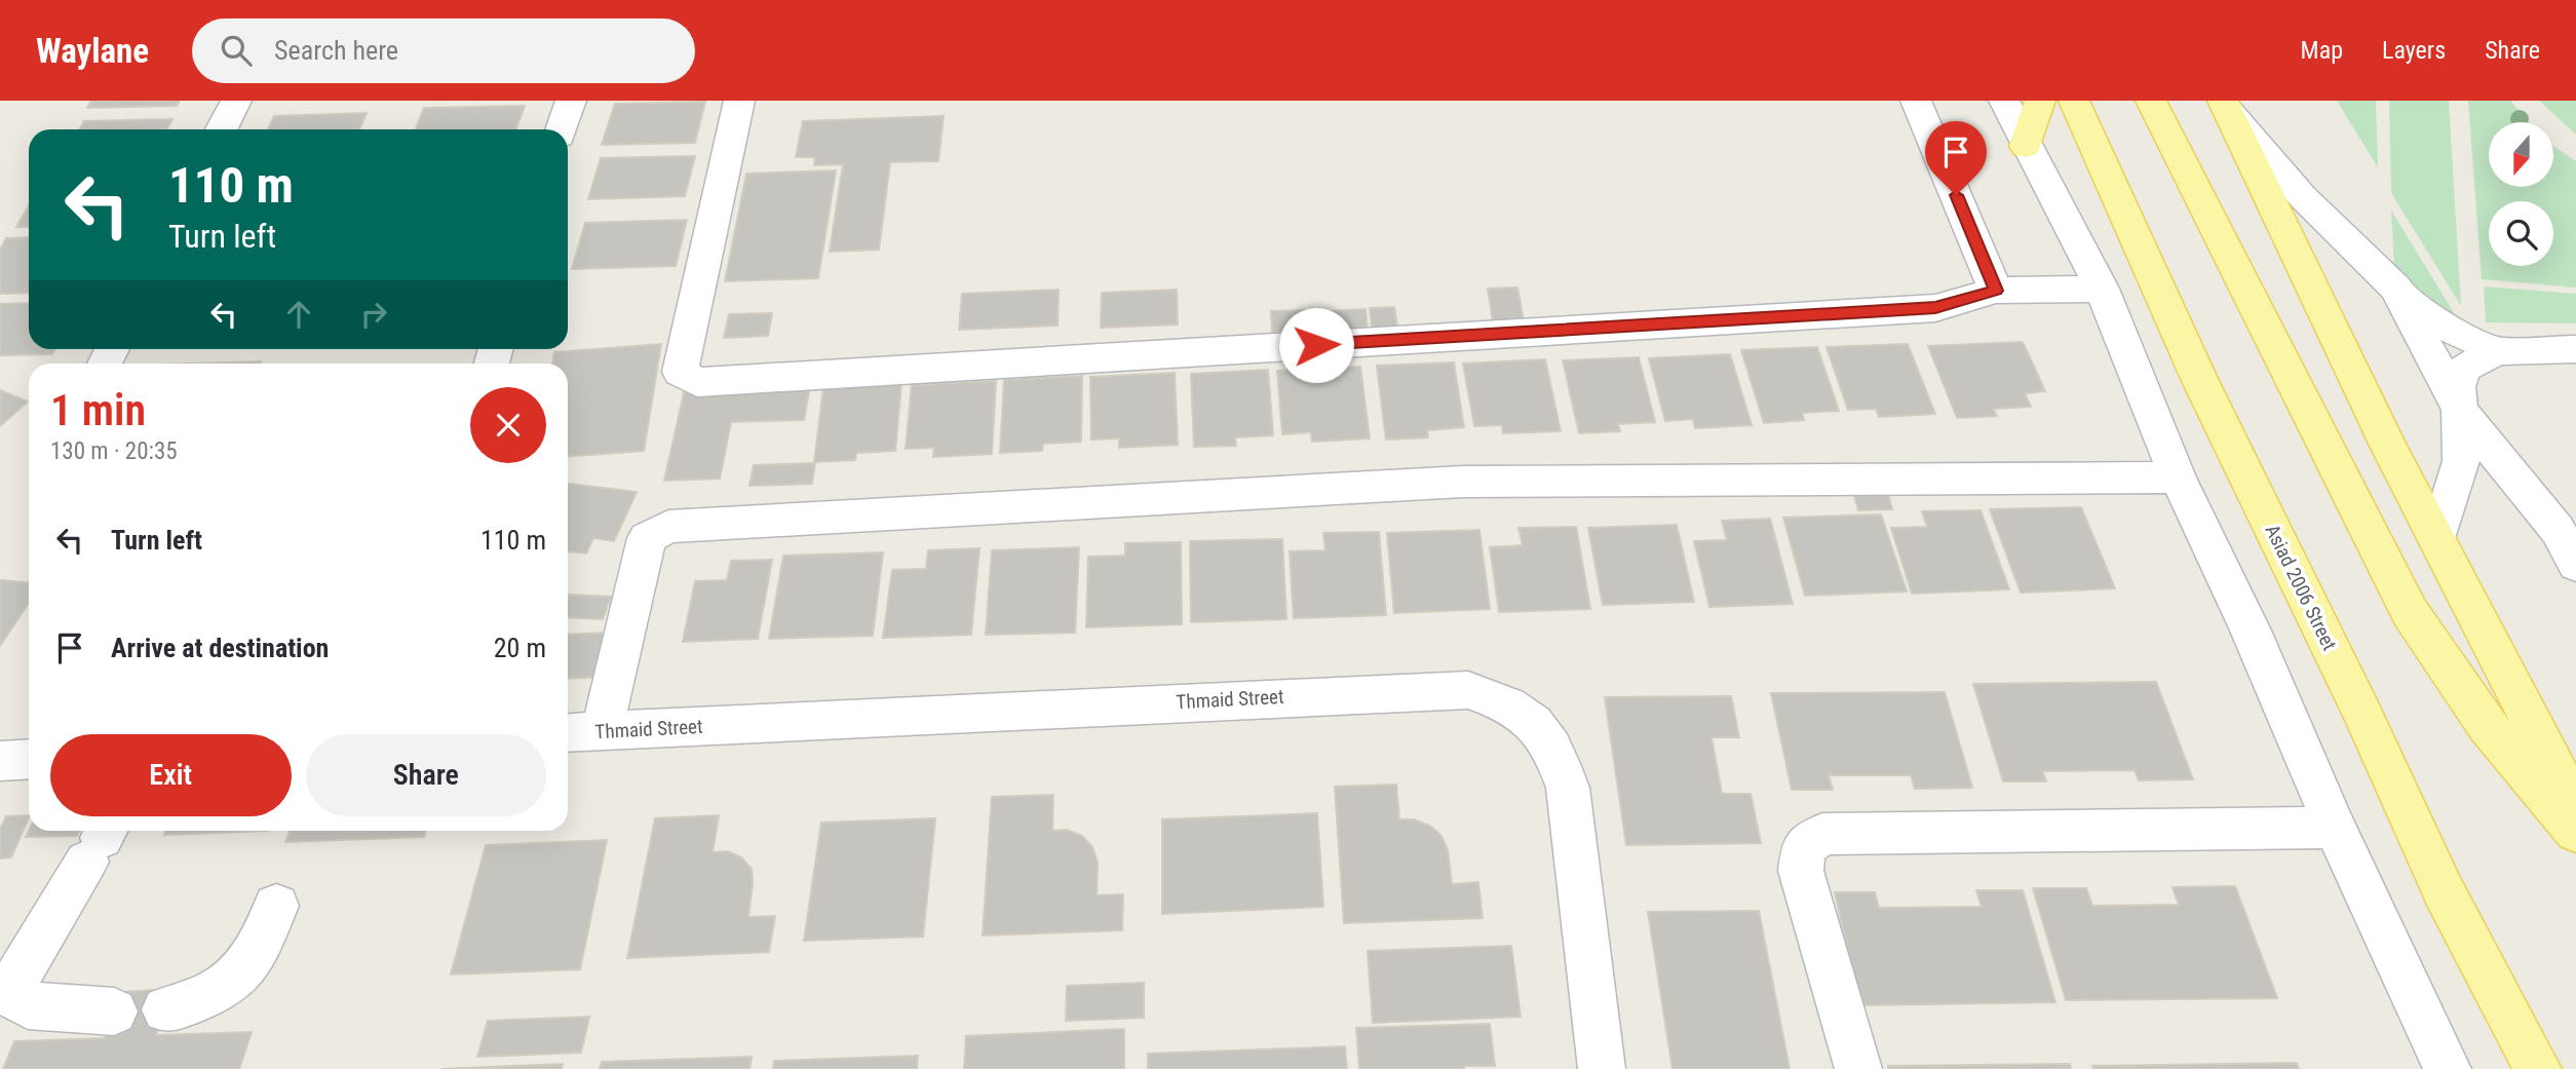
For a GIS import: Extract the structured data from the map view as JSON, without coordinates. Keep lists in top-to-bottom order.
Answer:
{
  "streets": {
    "main road": ["Asiad 2006 Street"],
    "street": ["Thmaid Street"]
  },
  "north": "bottom",
  "page": {
    "header": "Waylane",
    "search": "Search here",
    "nav": ["Map", "Layers", "Share"],
    "turn": ["110 m", "Turn left"],
    "heading": ["1 min", "130 m · 20:35"],
    "list": [
      {
        "name": "Turn left",
        "value": "110 m"
      },
      {
        "name": "Arrive at destination",
        "value": "20 m"
      }
    ],
    "buttons": ["Exit", "Share"]
  }
}
